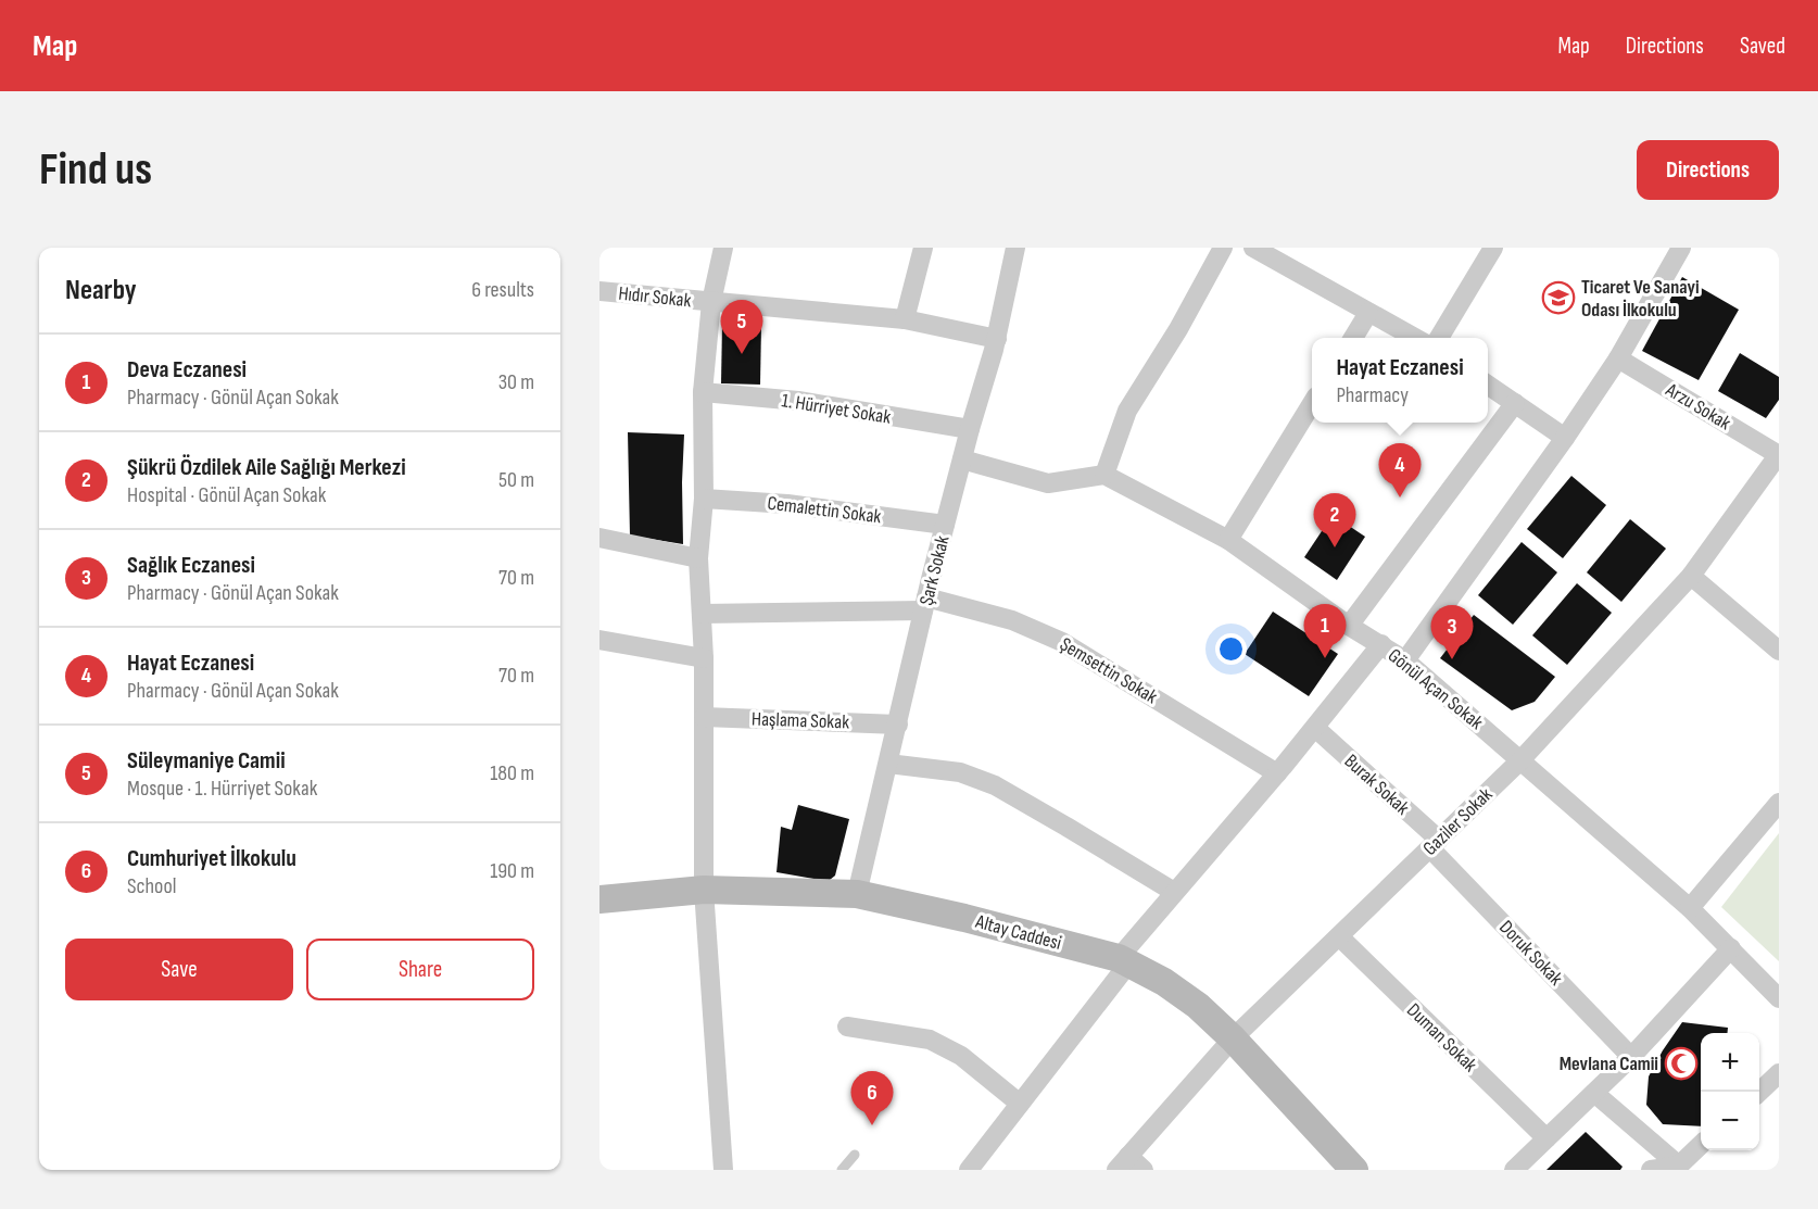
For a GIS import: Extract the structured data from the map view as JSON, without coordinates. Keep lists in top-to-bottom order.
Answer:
{
  "streets": {
    "main road": ["Altay Caddesi"],
    "street": [
      "Hıdır Sokak",
      "Arzu Sokak",
      "1. Hürriyet Sokak",
      "Cemalettin Sokak",
      "Şark Sokak",
      "Şemsettin Sokak",
      "Gönül Açan Sokak",
      "Haşlama Sokak",
      "Burak Sokak",
      "Gaziler Sokak",
      "Doruk Sokak",
      "Duman Sokak"
    ]
  },
  "crossings": [
    ["Hıdır Sokak", "Şark Sokak"],
    ["Arzu Sokak", "Gaziler Sokak"],
    ["1. Hürriyet Sokak", "Şark Sokak"],
    ["Cemalettin Sokak", "Şark Sokak"],
    ["Şark Sokak", "Şemsettin Sokak"],
    ["Şark Sokak", "Haşlama Sokak"],
    ["Şark Sokak", "Altay Caddesi"],
    ["Gönül Açan Sokak", "Gaziler Sokak"],
    ["Burak Sokak", "Gaziler Sokak"],
    ["Burak Sokak", "Doruk Sokak"],
    ["Gaziler Sokak", "Altay Caddesi"],
    ["Gaziler Sokak", "Doruk Sokak"],
    ["Gaziler Sokak", "Duman Sokak"]
  ],
  "places": {
    "school or university": ["Ticaret Ve Sanayi Odası İlkokulu"],
    "mosque": ["Mevlana Camii"]
  },
  "page": {
    "header": "Map",
    "nav": ["Map", "Directions", "Saved"],
    "buttons": [
      "Directions",
      ["Save", "Share"]
    ],
    "title": "Find us",
    "heading": ["Nearby", "6 results"],
    "pins": [
      "5",
      "4",
      "2",
      "1",
      "3",
      "6"
    ],
    "list": [
      {
        "mark": "1",
        "name": "Deva Eczanesi",
        "note": "Pharmacy · Gönül Açan Sokak",
        "value": "30 m"
      },
      {
        "mark": "2",
        "name": "Şükrü Özdilek Aile Sağlığı Merkezi",
        "note": "Hospital · Gönül Açan Sokak",
        "value": "50 m"
      },
      {
        "mark": "3",
        "name": "Sağlık Eczanesi",
        "note": "Pharmacy · Gönül Açan Sokak",
        "value": "70 m"
      },
      {
        "mark": "4",
        "name": "Hayat Eczanesi",
        "note": "Pharmacy · Gönül Açan Sokak",
        "value": "70 m"
      },
      {
        "mark": "5",
        "name": "Süleymaniye Camii",
        "note": "Mosque · 1. Hürriyet Sokak",
        "value": "180 m"
      },
      {
        "mark": "6",
        "name": "Cumhuriyet İlkokulu",
        "note": "School",
        "value": "190 m"
      }
    ],
    "popup": ["Hayat Eczanesi", "Pharmacy"],
    "map_buttons": ["+", "−"]
  }
}
